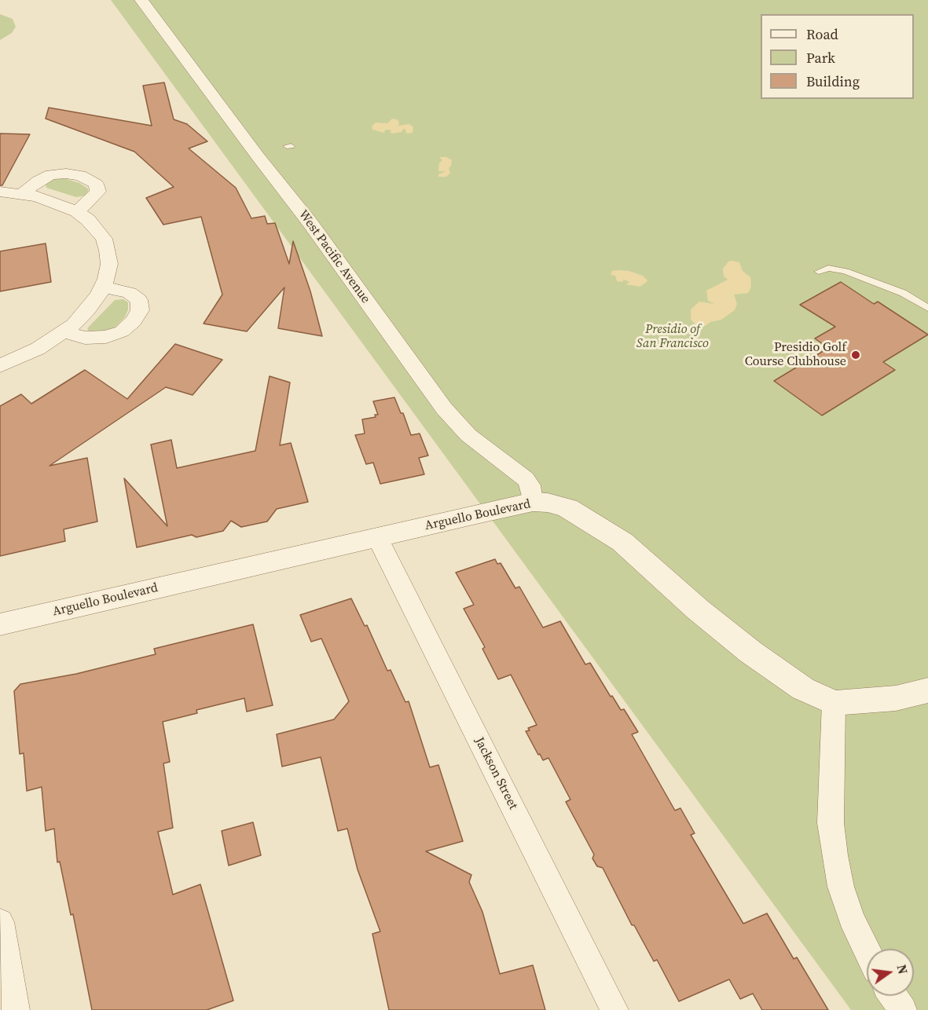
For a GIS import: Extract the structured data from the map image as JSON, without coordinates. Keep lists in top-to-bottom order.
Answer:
{
  "streets": {
    "street": ["West Pacific Avenue", "Arguello Boulevard", "Jackson Street"]
  },
  "crossings": [
    ["West Pacific Avenue", "Arguello Boulevard"],
    ["Arguello Boulevard", "Jackson Street"]
  ],
  "parks": ["Presidio of San Francisco"],
  "places": ["Presidio Golf Course Clubhouse"],
  "legend": ["Road", "Park", "Building"],
  "north": "right"
}
